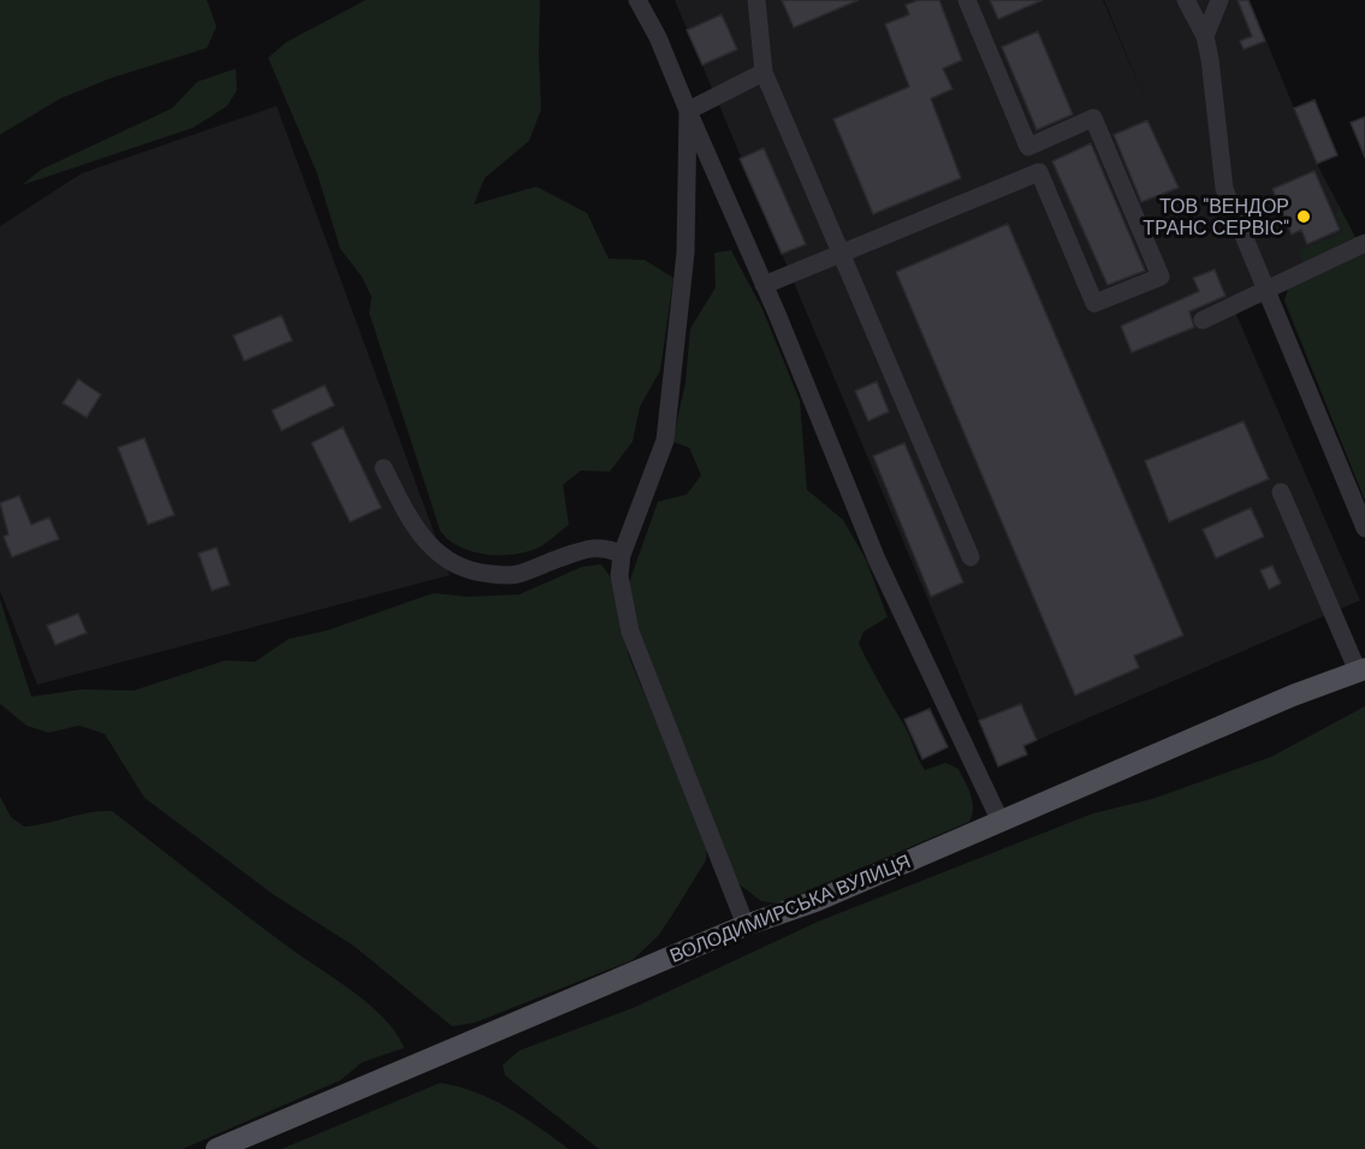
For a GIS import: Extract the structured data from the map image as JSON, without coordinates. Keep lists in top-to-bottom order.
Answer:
{
  "streets": {
    "main road": ["ВОЛОДИМИРСЬКА ВУЛИЦЯ"]
  },
  "places": ["ТОВ \"ВЕНДОР ТРАНС СЕРВІС\""]
}
